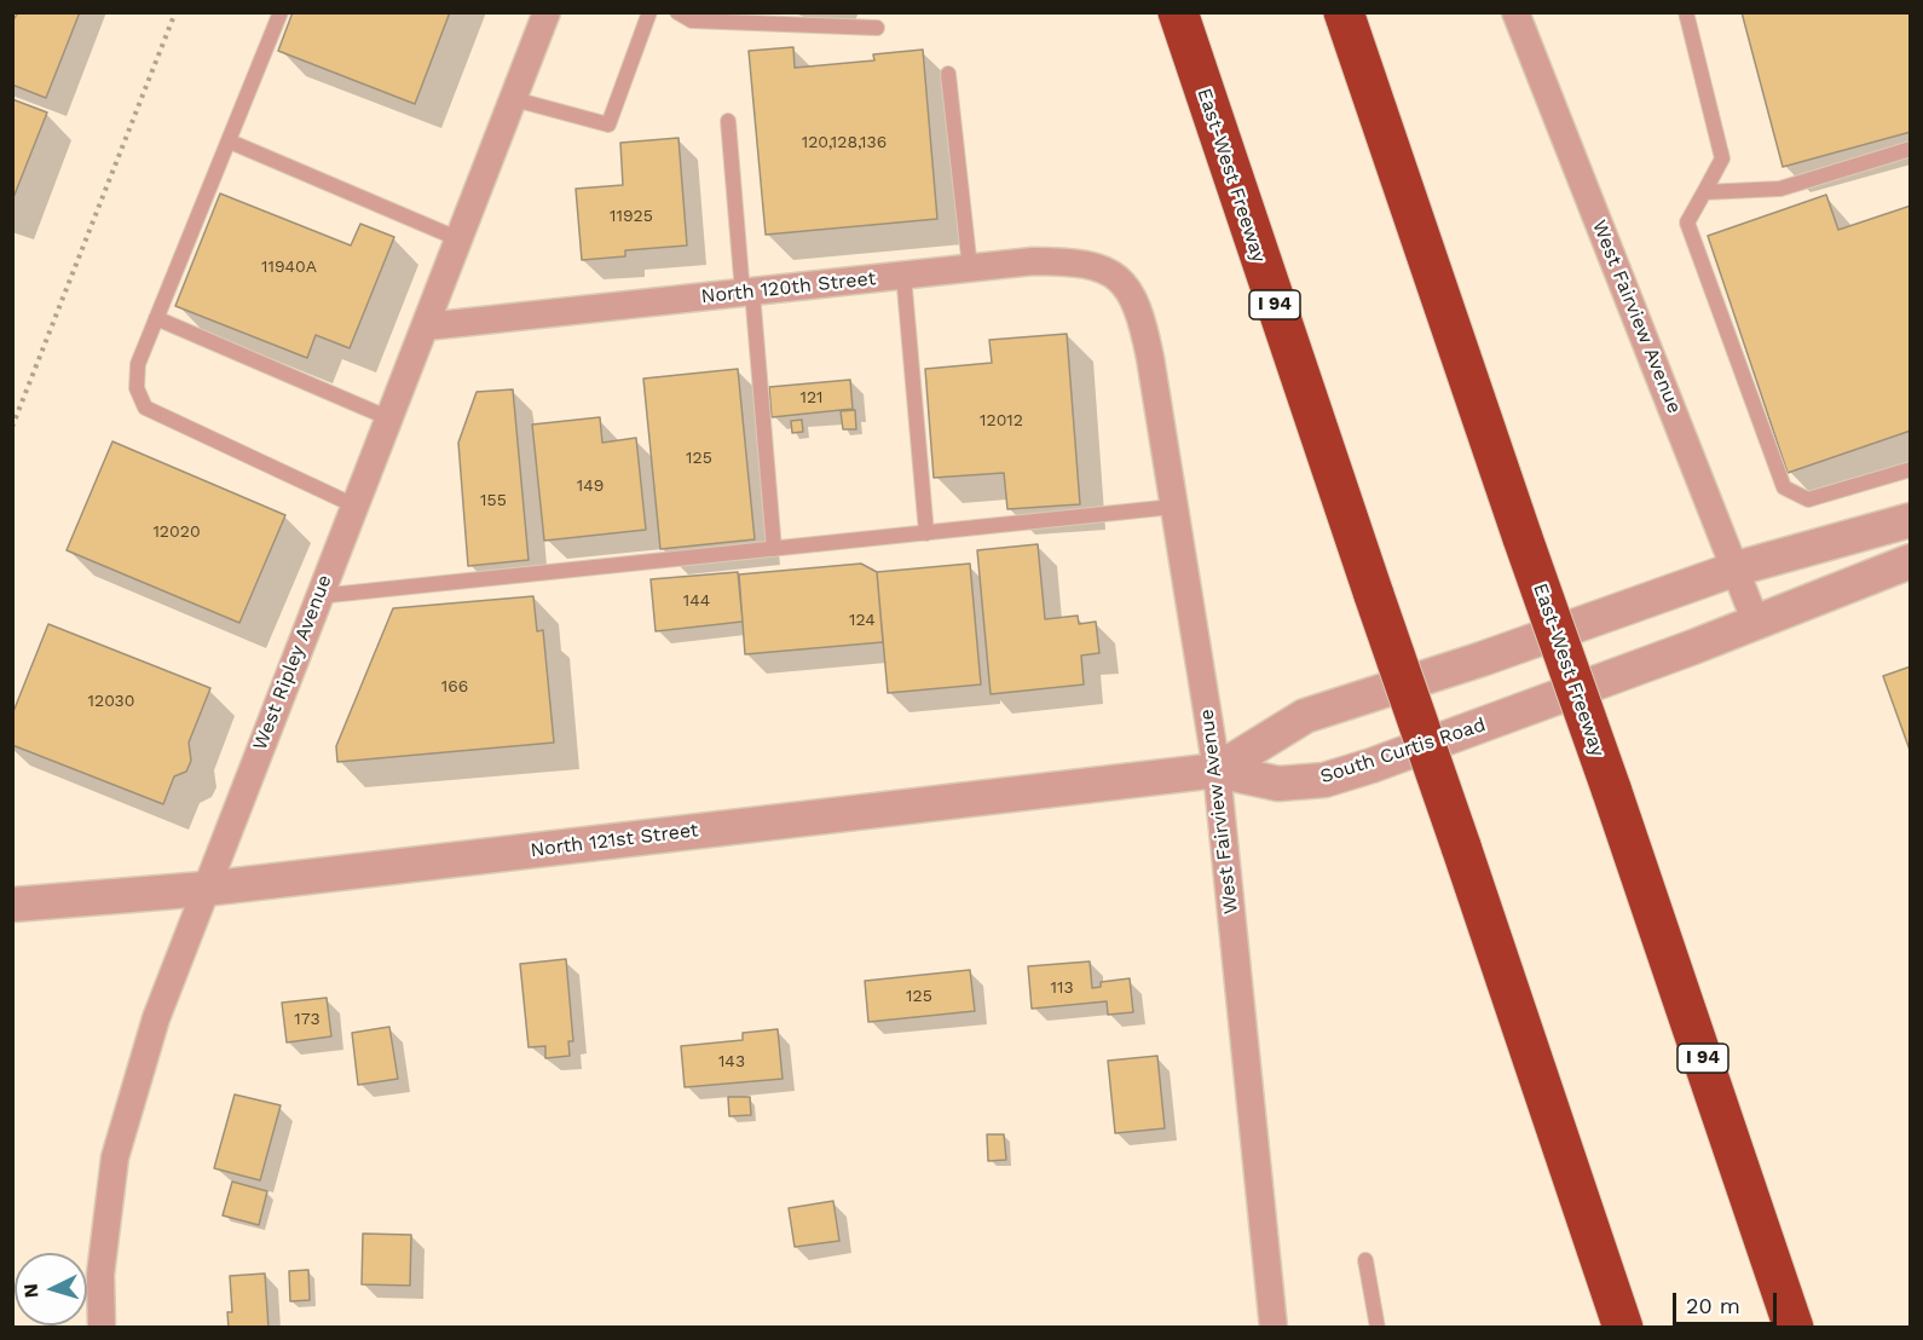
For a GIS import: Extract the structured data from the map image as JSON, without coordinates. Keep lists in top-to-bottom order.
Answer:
{
  "streets": {
    "highway": ["East-West Freeway", "I 94"],
    "street": [
      "North 120th Street",
      "West Fairview Avenue",
      "West Ripley Avenue",
      "South Curtis Road",
      "North 121st Street"
    ]
  },
  "crossings": [
    ["North 120th Street", "West Fairview Avenue"],
    ["North 120th Street", "West Ripley Avenue"],
    ["West Fairview Avenue", "South Curtis Road"],
    ["West Fairview Avenue", "North 121st Street"],
    ["West Ripley Avenue", "North 121st Street"],
    ["South Curtis Road", "North 121st Street"]
  ],
  "house_numbers": [
    "120,128,136",
    "11925",
    "11940A",
    "121",
    "12012",
    "125",
    "149",
    "155",
    "12020",
    "144",
    "124",
    "166",
    "12030",
    "113",
    "125",
    "173",
    "143"
  ],
  "scale_bar": "20 m",
  "north": "left"
}
